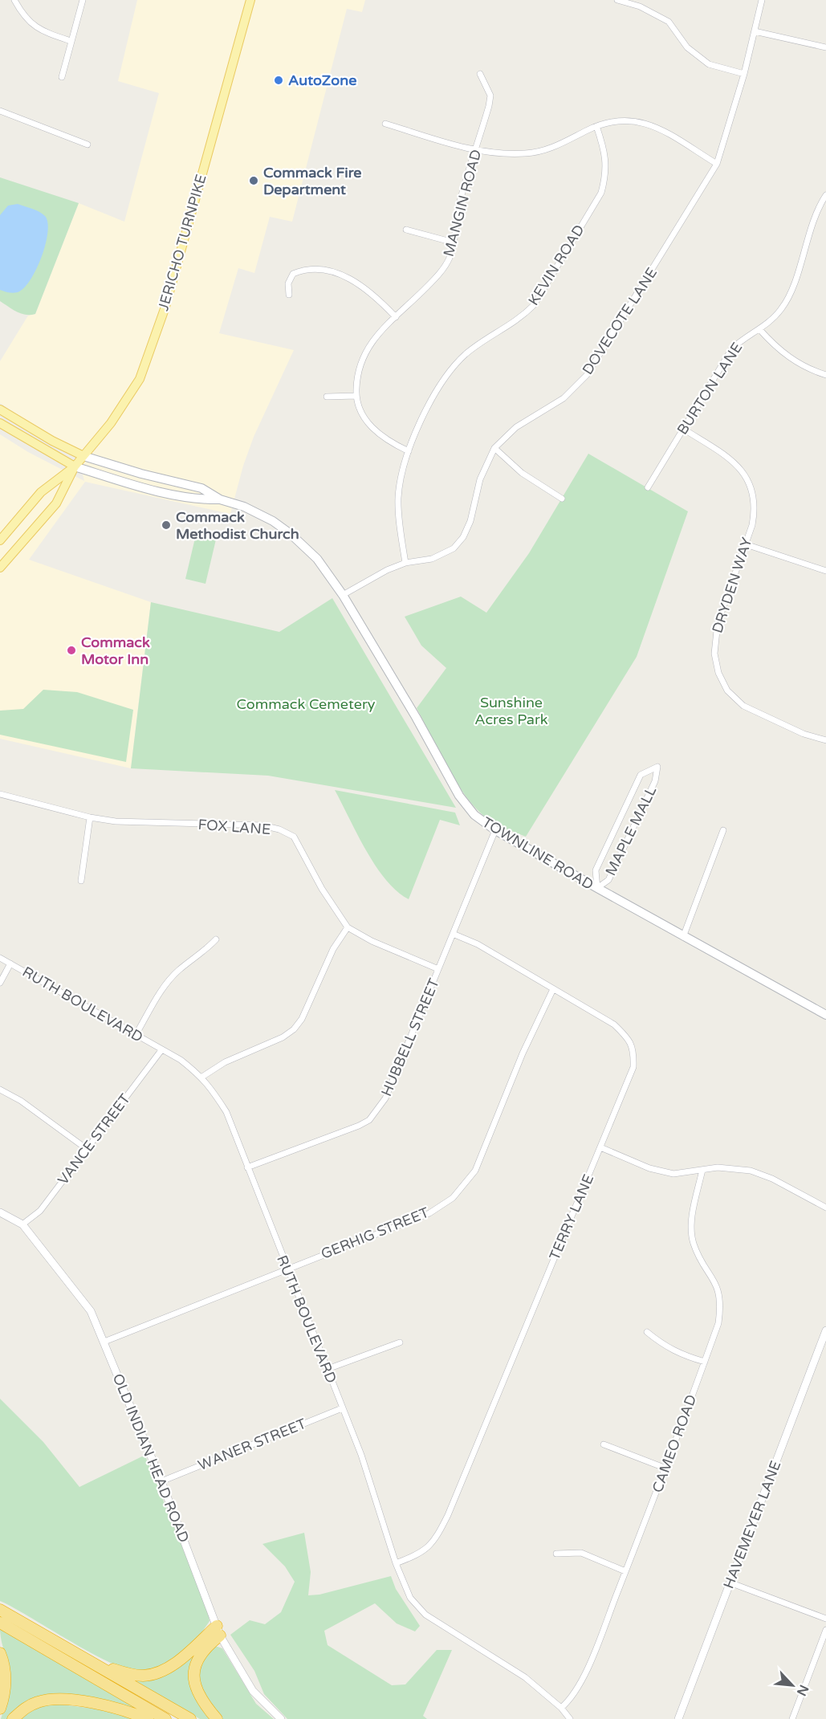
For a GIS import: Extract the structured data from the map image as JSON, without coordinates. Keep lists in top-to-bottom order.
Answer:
{
  "streets": {
    "main road": ["JERICHO TURNPIKE", "TOWNLINE ROAD"],
    "street": [
      "MANGIN ROAD",
      "KEVIN ROAD",
      "DOVECOTE LANE",
      "BURTON LANE",
      "DRYDEN WAY",
      "FOX LANE",
      "MAPLE MALL",
      "RUTH BOULEVARD",
      "HUBBELL STREET",
      "VANCE STREET",
      "TERRY LANE",
      "GERHIG STREET",
      "CAMEO ROAD",
      "WANER STREET",
      "OLD INDIAN HEAD ROAD",
      "HAVEMEYER LANE"
    ]
  },
  "crossings": [
    ["MANGIN ROAD", "KEVIN ROAD"],
    ["KEVIN ROAD", "DOVECOTE LANE"],
    ["DOVECOTE LANE", "TOWNLINE ROAD"],
    ["BURTON LANE", "DRYDEN WAY"],
    ["FOX LANE", "HUBBELL STREET"],
    ["MAPLE MALL", "TOWNLINE ROAD"],
    ["TOWNLINE ROAD", "HUBBELL STREET"],
    ["RUTH BOULEVARD", "HUBBELL STREET"],
    ["RUTH BOULEVARD", "VANCE STREET"],
    ["RUTH BOULEVARD", "TERRY LANE"],
    ["RUTH BOULEVARD", "GERHIG STREET"],
    ["RUTH BOULEVARD", "CAMEO ROAD"],
    ["RUTH BOULEVARD", "WANER STREET"],
    ["HUBBELL STREET", "TERRY LANE"],
    ["VANCE STREET", "OLD INDIAN HEAD ROAD"],
    ["TERRY LANE", "GERHIG STREET"],
    ["GERHIG STREET", "OLD INDIAN HEAD ROAD"],
    ["WANER STREET", "OLD INDIAN HEAD ROAD"]
  ],
  "parks": ["Sunshine Acres Park", "Commack Cemetery"],
  "places": [
    "AutoZone",
    "Commack Fire Department",
    "Commack Methodist Church",
    "Commack Motor Inn"
  ],
  "north": "bottom right"
}
